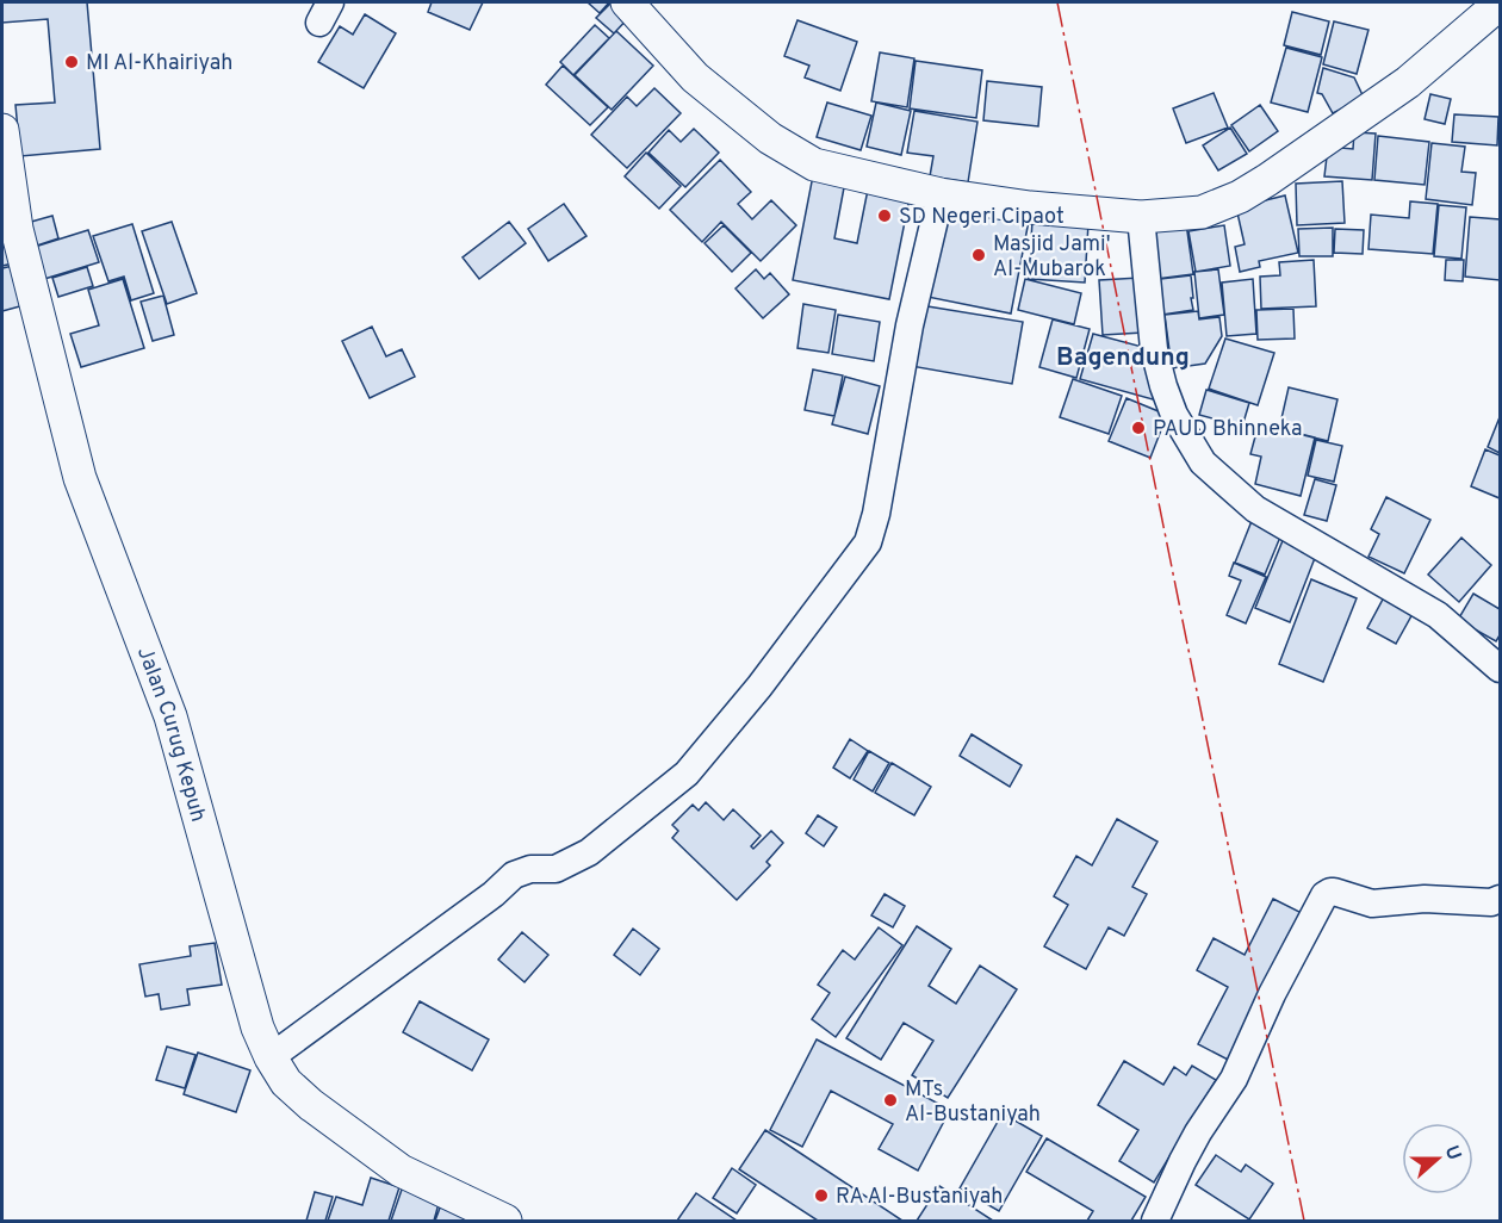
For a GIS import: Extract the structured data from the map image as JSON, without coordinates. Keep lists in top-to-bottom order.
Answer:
{
  "streets": {
    "street": ["Jalan Curug Kepuh"]
  },
  "districts": ["Bagendung"],
  "places": [
    "MI Al-Khairiyah",
    "SD Negeri Cipaot",
    "Masjid Jami' Al-Mubarok",
    "PAUD Bhinneka",
    "MTs Al-Bustaniyah",
    "RA Al-Bustaniyah"
  ],
  "north": "right"
}
